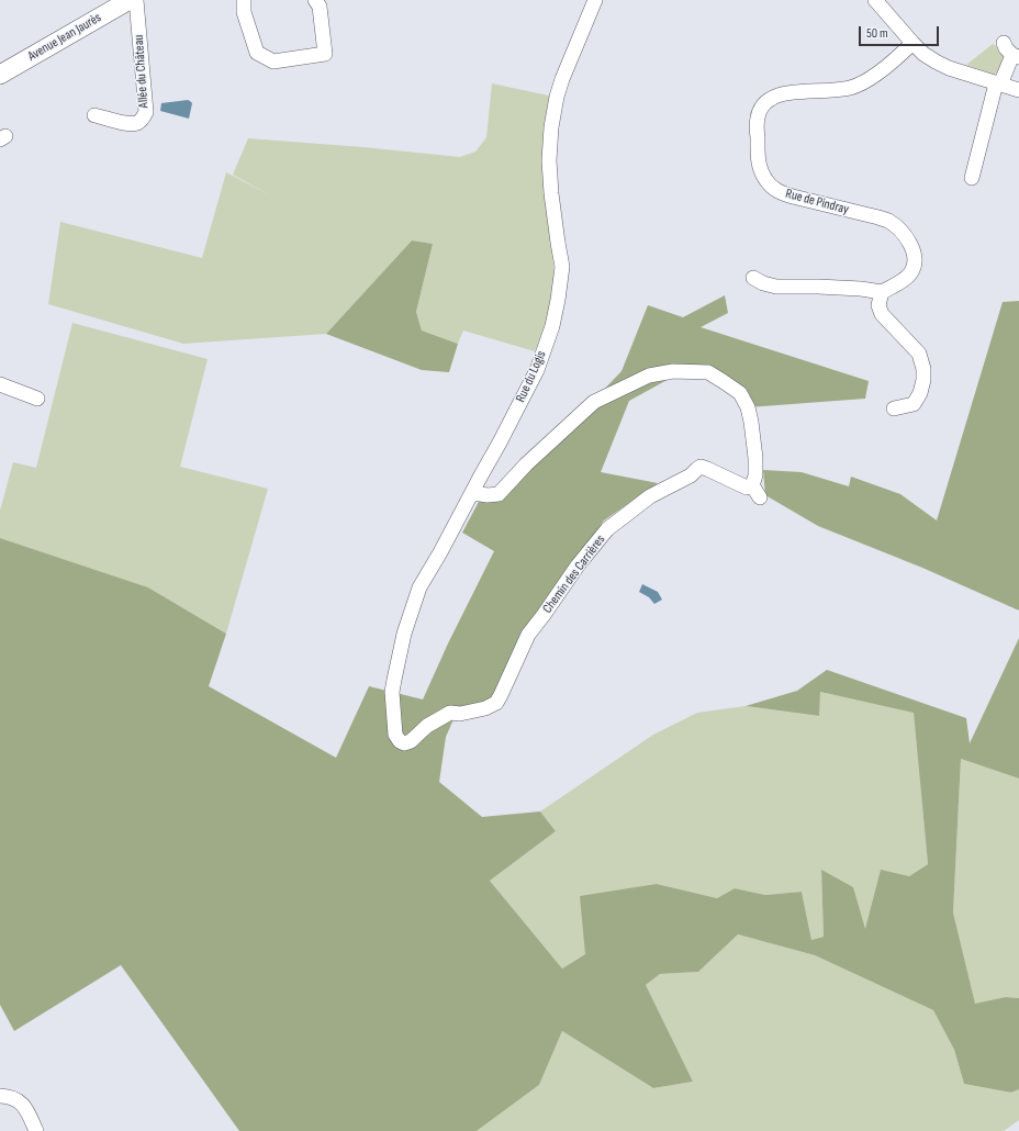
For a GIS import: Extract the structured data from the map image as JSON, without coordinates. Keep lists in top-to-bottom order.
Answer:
{
  "streets": {
    "main road": ["Avenue Jean Jaurès"],
    "street": [
      "Allée du Château",
      "Rue de Pindray",
      "Rue du Logis",
      "Chemin des Carrières"
    ]
  },
  "crossings": [
    ["Rue du Logis", "Chemin des Carrières"]
  ],
  "scale_bar": "50 m"
}
